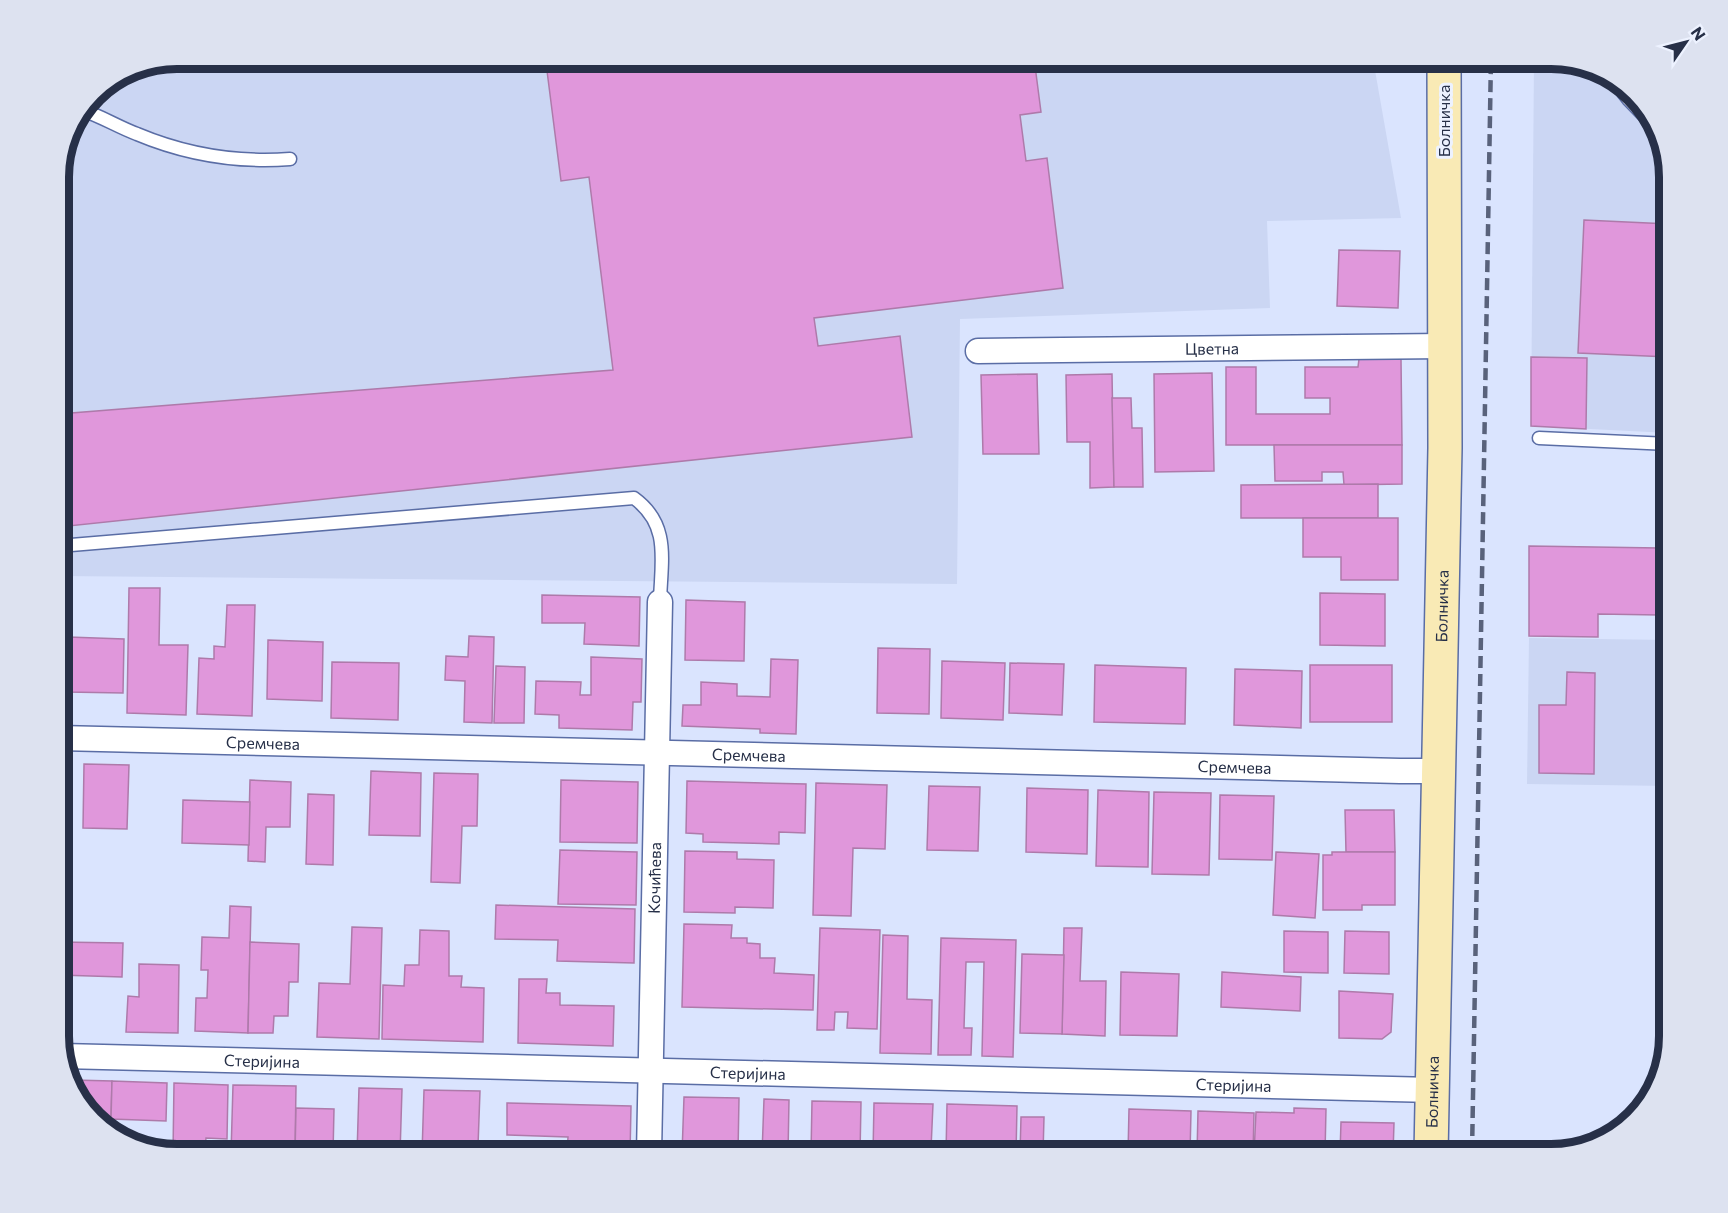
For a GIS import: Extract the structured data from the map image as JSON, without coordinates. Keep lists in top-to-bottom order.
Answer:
{
  "streets": {
    "street": [
      "Болничка",
      "Цветна",
      "Сремчева",
      "Кочићева",
      "Стеријина"
    ]
  },
  "crossings": [
    ["Болничка", "Цветна"],
    ["Болничка", "Сремчева"],
    ["Болничка", "Стеријина"],
    ["Сремчева", "Кочићева"],
    ["Кочићева", "Стеријина"]
  ],
  "north": "top right"
}
